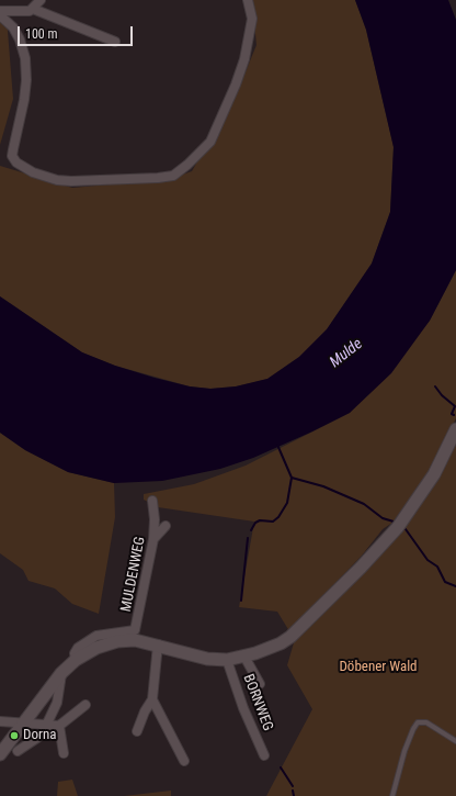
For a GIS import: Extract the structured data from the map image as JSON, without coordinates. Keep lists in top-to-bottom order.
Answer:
{
  "streets": {
    "street": ["MULDENWEG", "BORNWEG"]
  },
  "water": ["Mulde"],
  "parks": ["Döbener Wald"],
  "places": ["Dorna"],
  "scale_bar": "100 m"
}
